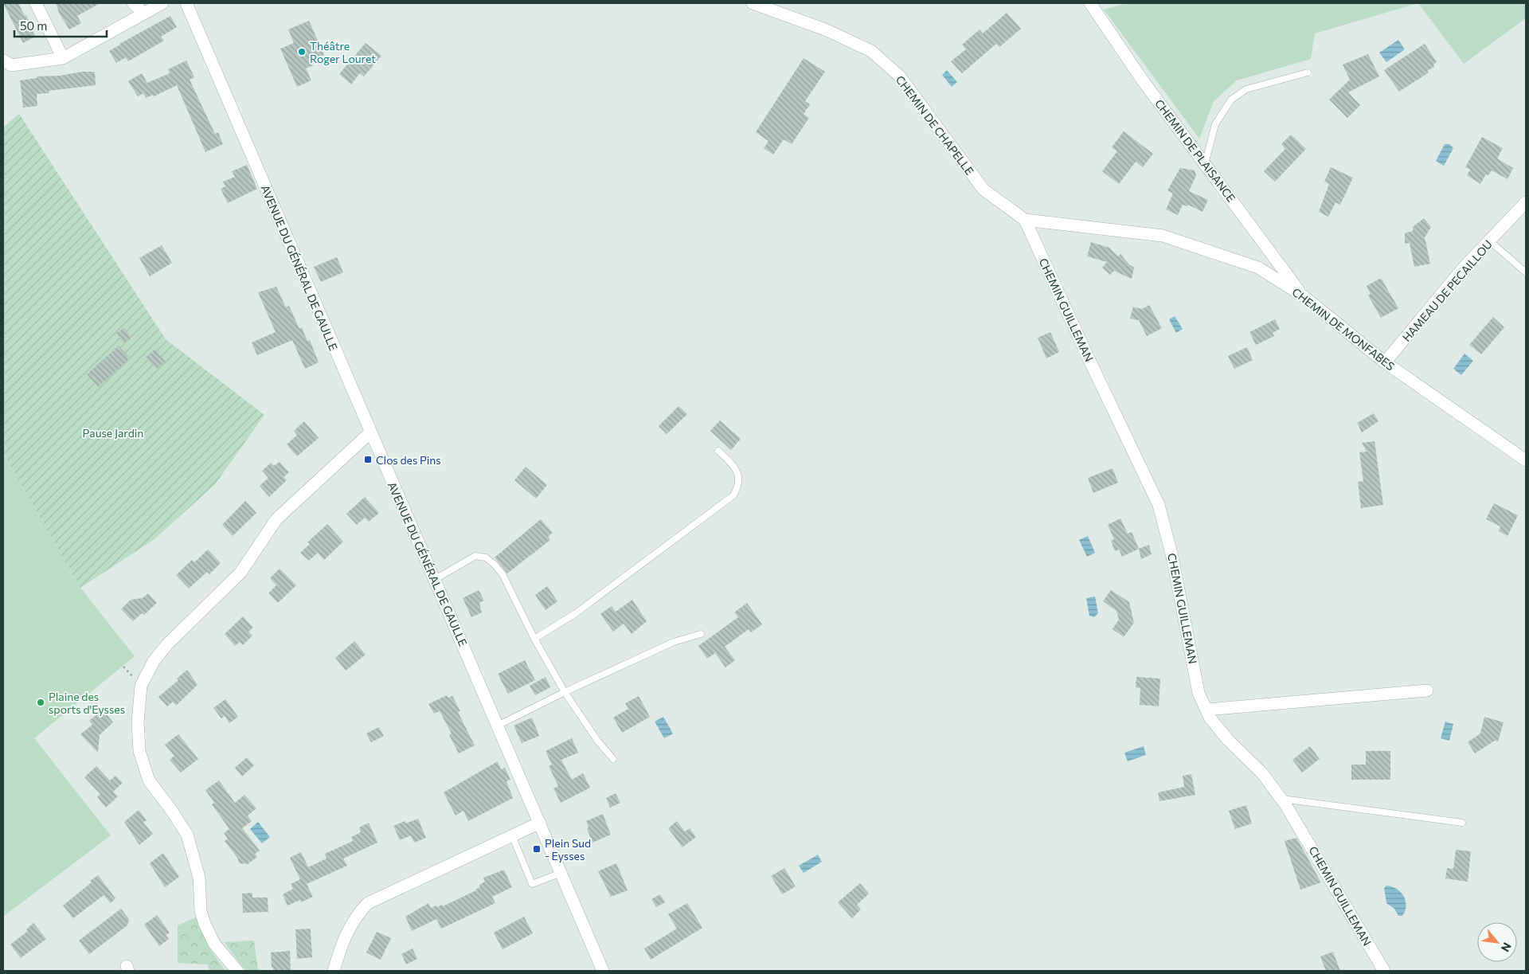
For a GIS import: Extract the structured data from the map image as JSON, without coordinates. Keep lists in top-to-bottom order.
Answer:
{
  "streets": {
    "street": [
      "CHEMIN DE CHAPELLE",
      "CHEMIN DE PLAISANCE",
      "AVENUE DU GÉNÉRAL DE GAULLE",
      "HAMEAU DE PECAILLOU",
      "CHEMIN GUILLEMAN",
      "CHEMIN DE MONFABES"
    ]
  },
  "crossings": [
    ["CHEMIN DE CHAPELLE", "CHEMIN GUILLEMAN"],
    ["CHEMIN DE CHAPELLE", "CHEMIN DE MONFABES"],
    ["CHEMIN DE PLAISANCE", "CHEMIN DE MONFABES"],
    ["HAMEAU DE PECAILLOU", "CHEMIN DE MONFABES"],
    ["CHEMIN GUILLEMAN", "CHEMIN DE MONFABES"]
  ],
  "parks": ["Pause Jardin"],
  "places": {
    "other": ["Théâtre Roger Louret", "Plaine des sports d'Eysses"],
    "transit": ["Clos des Pins", "Plein Sud - Eysses"]
  },
  "scale_bar": "50 m",
  "north": "bottom right"
}
